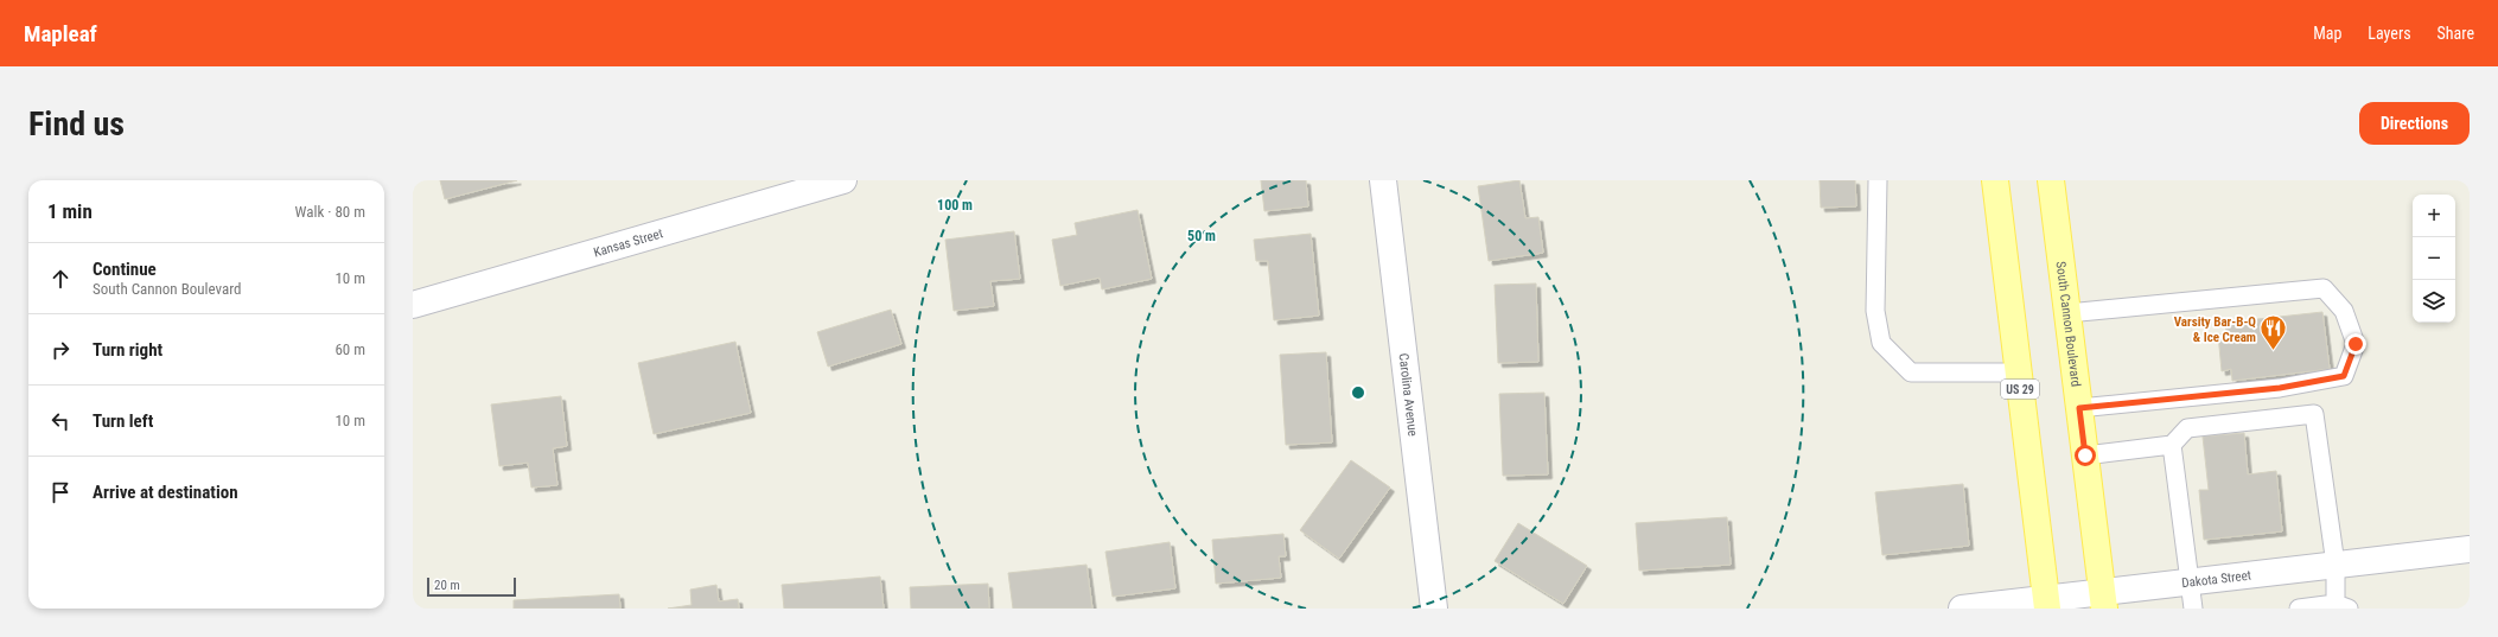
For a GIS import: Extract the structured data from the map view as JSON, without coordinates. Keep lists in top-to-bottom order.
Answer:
{
  "streets": {
    "main road": ["South Cannon Boulevard", "US 29"],
    "street": ["Kansas Street", "Carolina Avenue", "Dakota Street"]
  },
  "crossings": [
    ["South Cannon Boulevard", "Dakota Street"],
    ["US 29", "Dakota Street"]
  ],
  "places": {
    "restaurant": ["Varsity Bar-B-Q & Ice Cream"]
  },
  "scale_bar": "20 m",
  "page": {
    "header": "Mapleaf",
    "nav": ["Map", "Layers", "Share"],
    "buttons": "Directions",
    "title": "Find us",
    "heading": ["1 min", "Walk · 80 m"],
    "map_buttons": ["+", "−"],
    "list": [
      ["Continue", "South Cannon Boulevard", "10 m"],
      ["Turn right", "60 m"],
      ["Turn left", "10 m"],
      "Arrive at destination"
    ],
    "scale": "20 m"
  },
  "rings": ["100 m", "50 m"]
}
